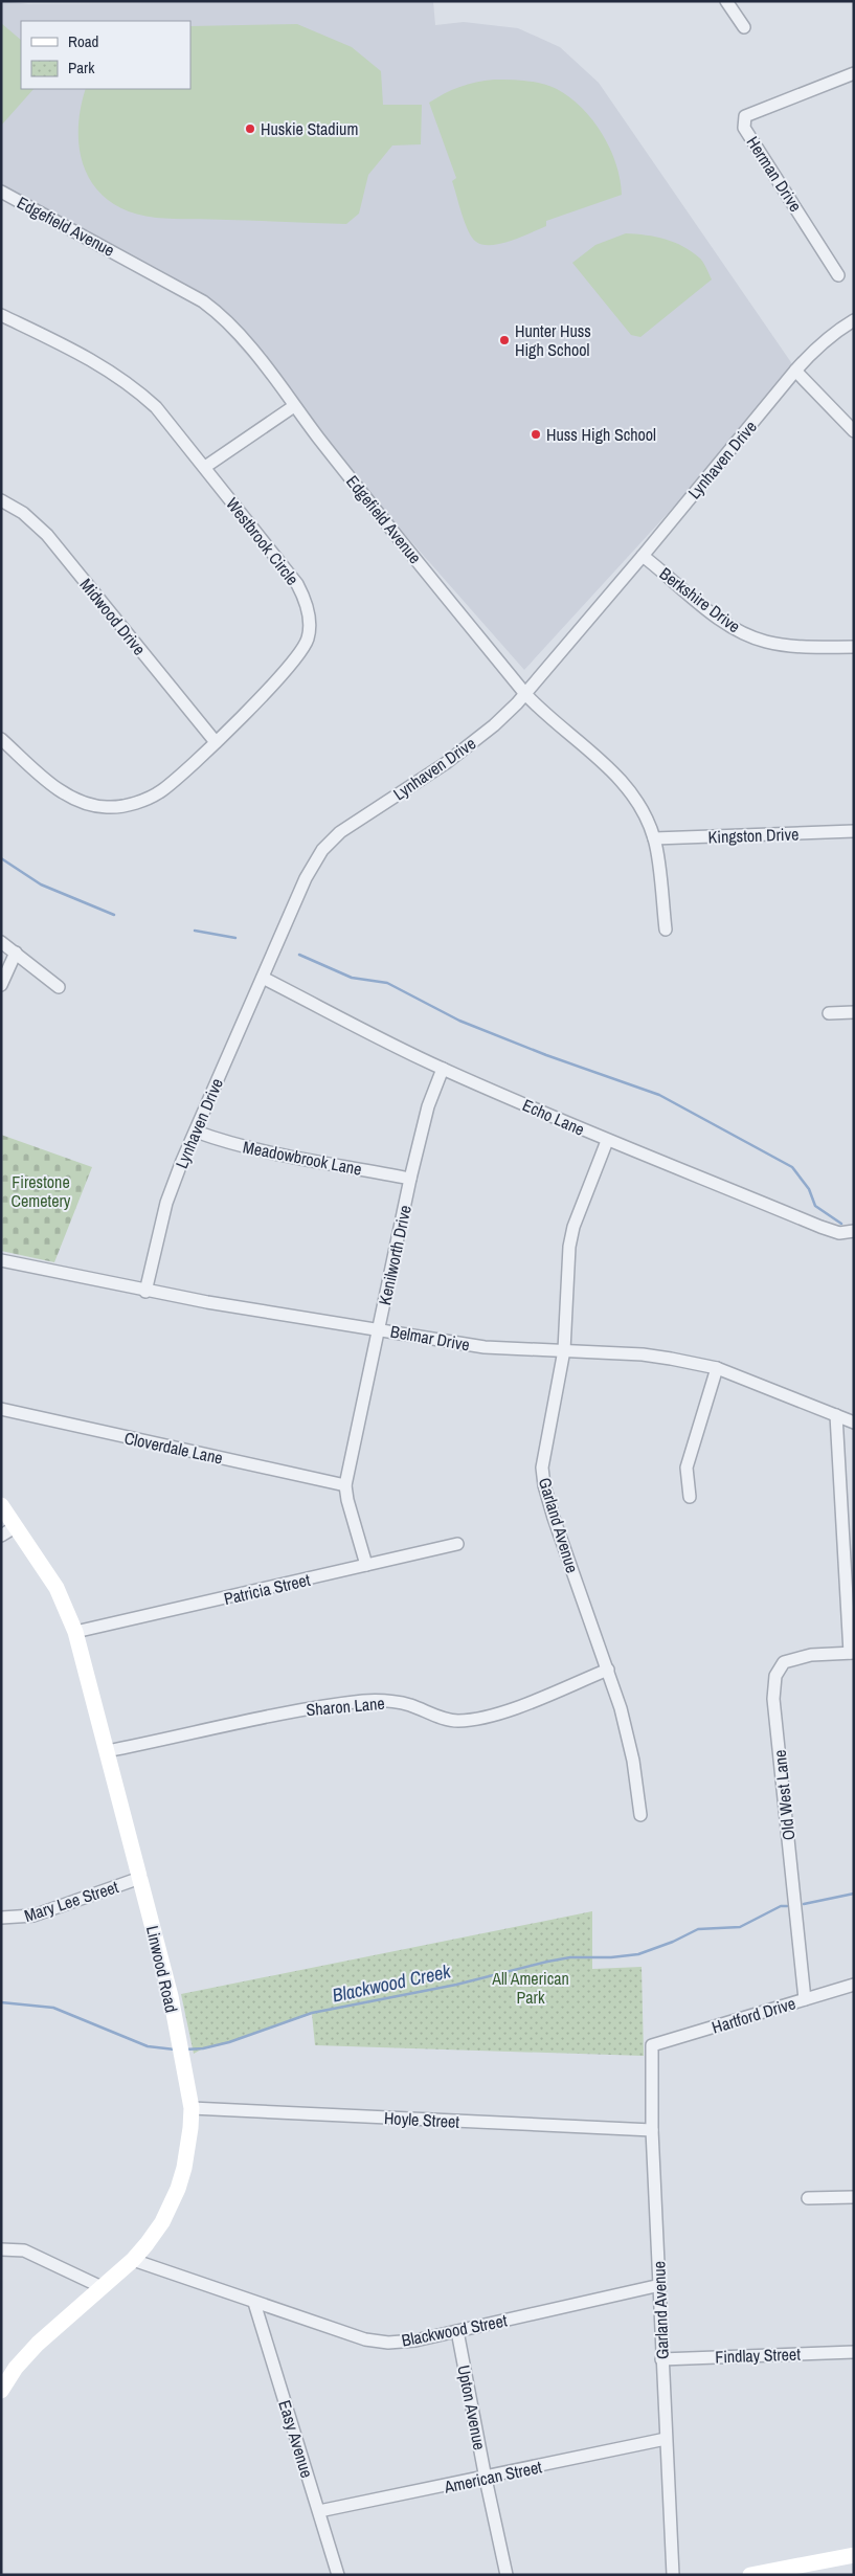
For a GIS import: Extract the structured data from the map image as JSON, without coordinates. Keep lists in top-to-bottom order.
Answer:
{
  "streets": {
    "main road": ["Linwood Road"],
    "street": [
      "Herman Drive",
      "Edgefield Avenue",
      "Lynhaven Drive",
      "Westbrook Circle",
      "Berkshire Drive",
      "Midwood Drive",
      "Kingston Drive",
      "Echo Lane",
      "Meadowbrook Lane",
      "Kenilworth Drive",
      "Belmar Drive",
      "Cloverdale Lane",
      "Garland Avenue",
      "Patricia Street",
      "Sharon Lane",
      "Old West Lane",
      "Mary Lee Street",
      "Hartford Drive",
      "Hoyle Street",
      "Blackwood Street",
      "Findlay Street",
      "Upton Avenue",
      "Easy Avenue",
      "American Street"
    ]
  },
  "crossings": [
    ["Edgefield Avenue", "Lynhaven Drive"],
    ["Edgefield Avenue", "Kingston Drive"],
    ["Lynhaven Drive", "Berkshire Drive"],
    ["Lynhaven Drive", "Echo Lane"],
    ["Lynhaven Drive", "Meadowbrook Lane"],
    ["Lynhaven Drive", "Belmar Drive"],
    ["Westbrook Circle", "Midwood Drive"],
    ["Echo Lane", "Kenilworth Drive"],
    ["Echo Lane", "Garland Avenue"],
    ["Meadowbrook Lane", "Kenilworth Drive"],
    ["Kenilworth Drive", "Belmar Drive"],
    ["Kenilworth Drive", "Cloverdale Lane"],
    ["Kenilworth Drive", "Patricia Street"],
    ["Belmar Drive", "Garland Avenue"],
    ["Garland Avenue", "Sharon Lane"],
    ["Garland Avenue", "Hartford Drive"],
    ["Garland Avenue", "Hoyle Street"],
    ["Garland Avenue", "Blackwood Street"],
    ["Garland Avenue", "Findlay Street"],
    ["Garland Avenue", "American Street"],
    ["Patricia Street", "Linwood Road"],
    ["Sharon Lane", "Linwood Road"],
    ["Old West Lane", "Hartford Drive"],
    ["Mary Lee Street", "Linwood Road"],
    ["Linwood Road", "Hoyle Street"],
    ["Linwood Road", "Blackwood Street"],
    ["Blackwood Street", "Upton Avenue"],
    ["Blackwood Street", "Easy Avenue"],
    ["Upton Avenue", "American Street"],
    ["Easy Avenue", "American Street"]
  ],
  "water": ["Blackwood Creek"],
  "parks": ["Firestone Cemetery", "All American Park"],
  "places": ["Huskie Stadium", "Hunter Huss High School", "Huss High School"],
  "legend": ["Road", "Park"]
}
